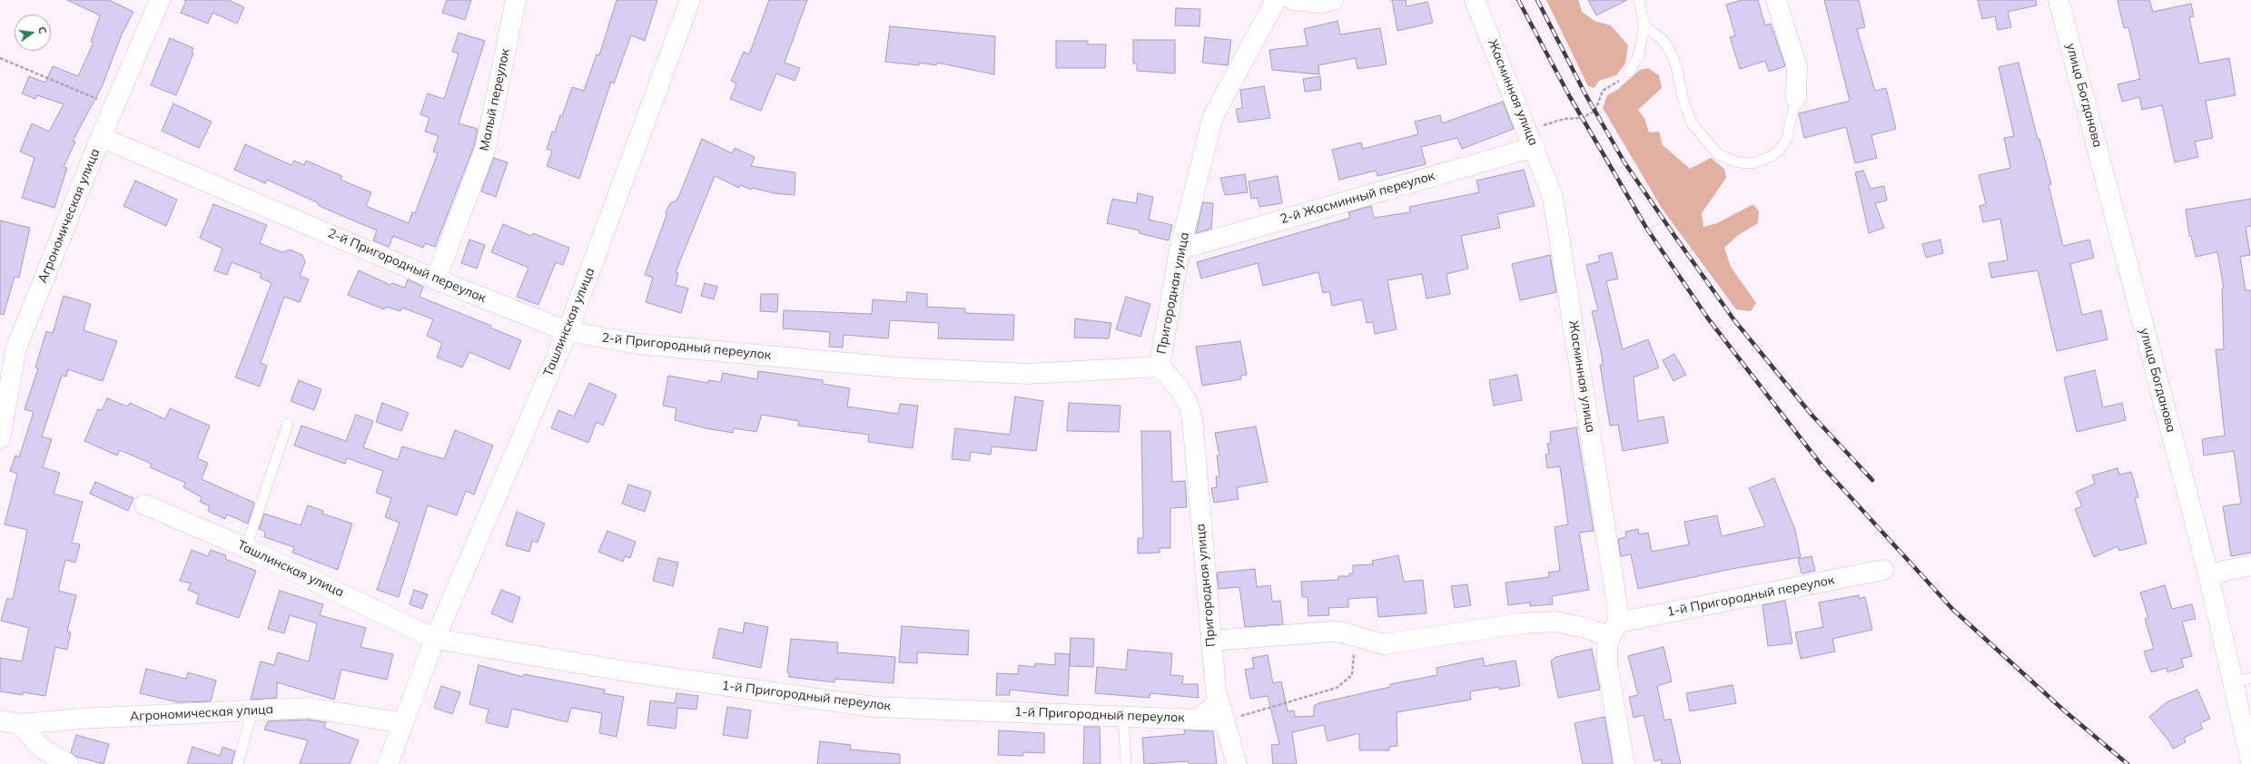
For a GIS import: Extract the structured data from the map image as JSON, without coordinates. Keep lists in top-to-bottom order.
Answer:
{
  "streets": {
    "street": [
      "Жасминная улица",
      "улица Богданова",
      "Малый переулок",
      "2-й Жасминный переулок",
      "Агрономическая улица",
      "2-й Пригородный переулок",
      "Пригородная улица",
      "Ташлинская улица",
      "1-й Пригородный переулок"
    ]
  },
  "crossings": [
    ["Жасминная улица", "2-й Жасминный переулок"],
    ["Жасминная улица", "1-й Пригородный переулок"],
    ["Малый переулок", "2-й Пригородный переулок"],
    ["2-й Жасминный переулок", "Пригородная улица"],
    ["Агрономическая улица", "2-й Пригородный переулок"],
    ["Агрономическая улица", "Ташлинская улица"],
    ["2-й Пригородный переулок", "Пригородная улица"],
    ["2-й Пригородный переулок", "Ташлинская улица"],
    ["Пригородная улица", "1-й Пригородный переулок"],
    ["Ташлинская улица", "1-й Пригородный переулок"]
  ],
  "north": "right"
}
